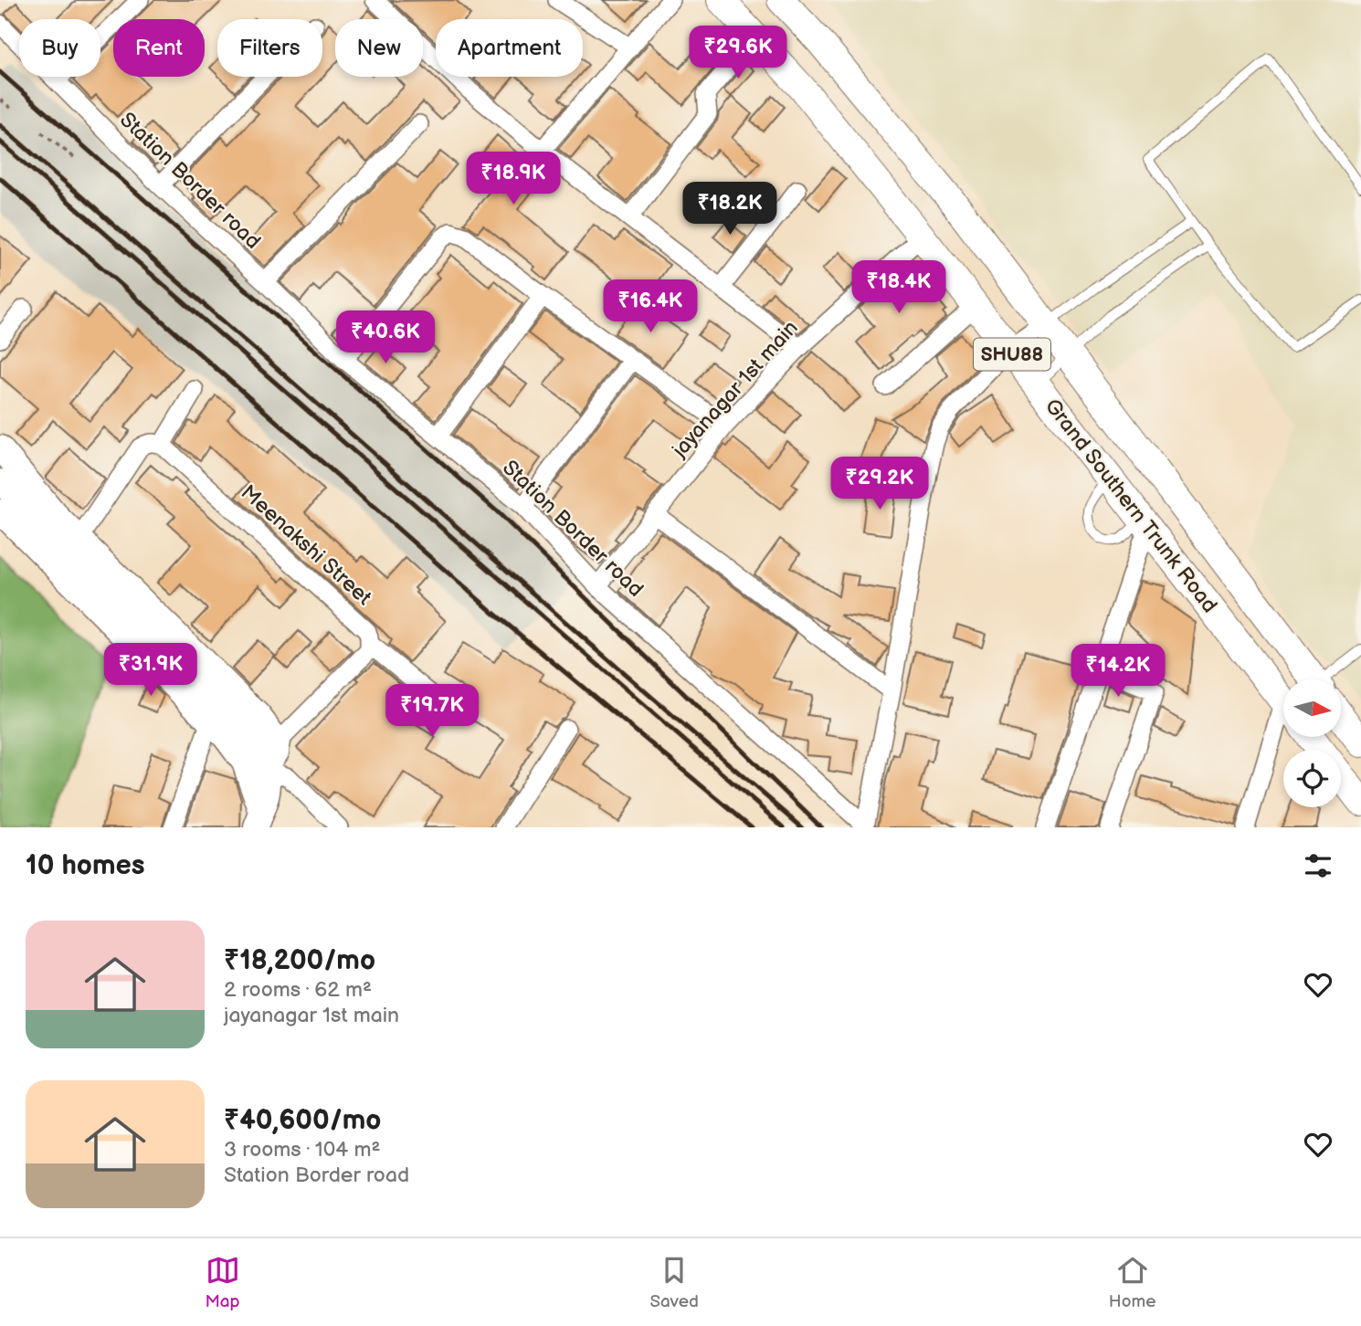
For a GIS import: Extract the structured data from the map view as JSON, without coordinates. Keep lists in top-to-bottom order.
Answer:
{
  "streets": {
    "main road": ["SHU88", "Grand Southern Trunk Road"],
    "street": ["Station Border road", "jayanagar 1st main", "Meenakshi Street"]
  },
  "crossings": [
    ["Station Border road", "jayanagar 1st main"],
    ["jayanagar 1st main", "Grand Southern Trunk Road"]
  ],
  "north": "right",
  "page": {
    "chip": [
      "Buy",
      "Rent",
      "Filters",
      "New",
      "Apartment"
    ],
    "price": [
      "₹29.6K",
      "₹18.9K",
      "₹18.2K",
      "₹18.4K",
      "₹16.4K",
      "₹40.6K",
      "₹29.2K",
      "₹31.9K",
      "₹14.2K",
      "₹19.7K"
    ],
    "heading": "10 homes",
    "list": [
      {
        "name": "₹18,200/mo",
        "note": "2 rooms · 62 m² · jayanagar 1st main"
      },
      {
        "name": "₹40,600/mo",
        "note": "3 rooms · 104 m² · Station Border road"
      }
    ],
    "tabs": ["Map", "Saved", "Home"]
  }
}
